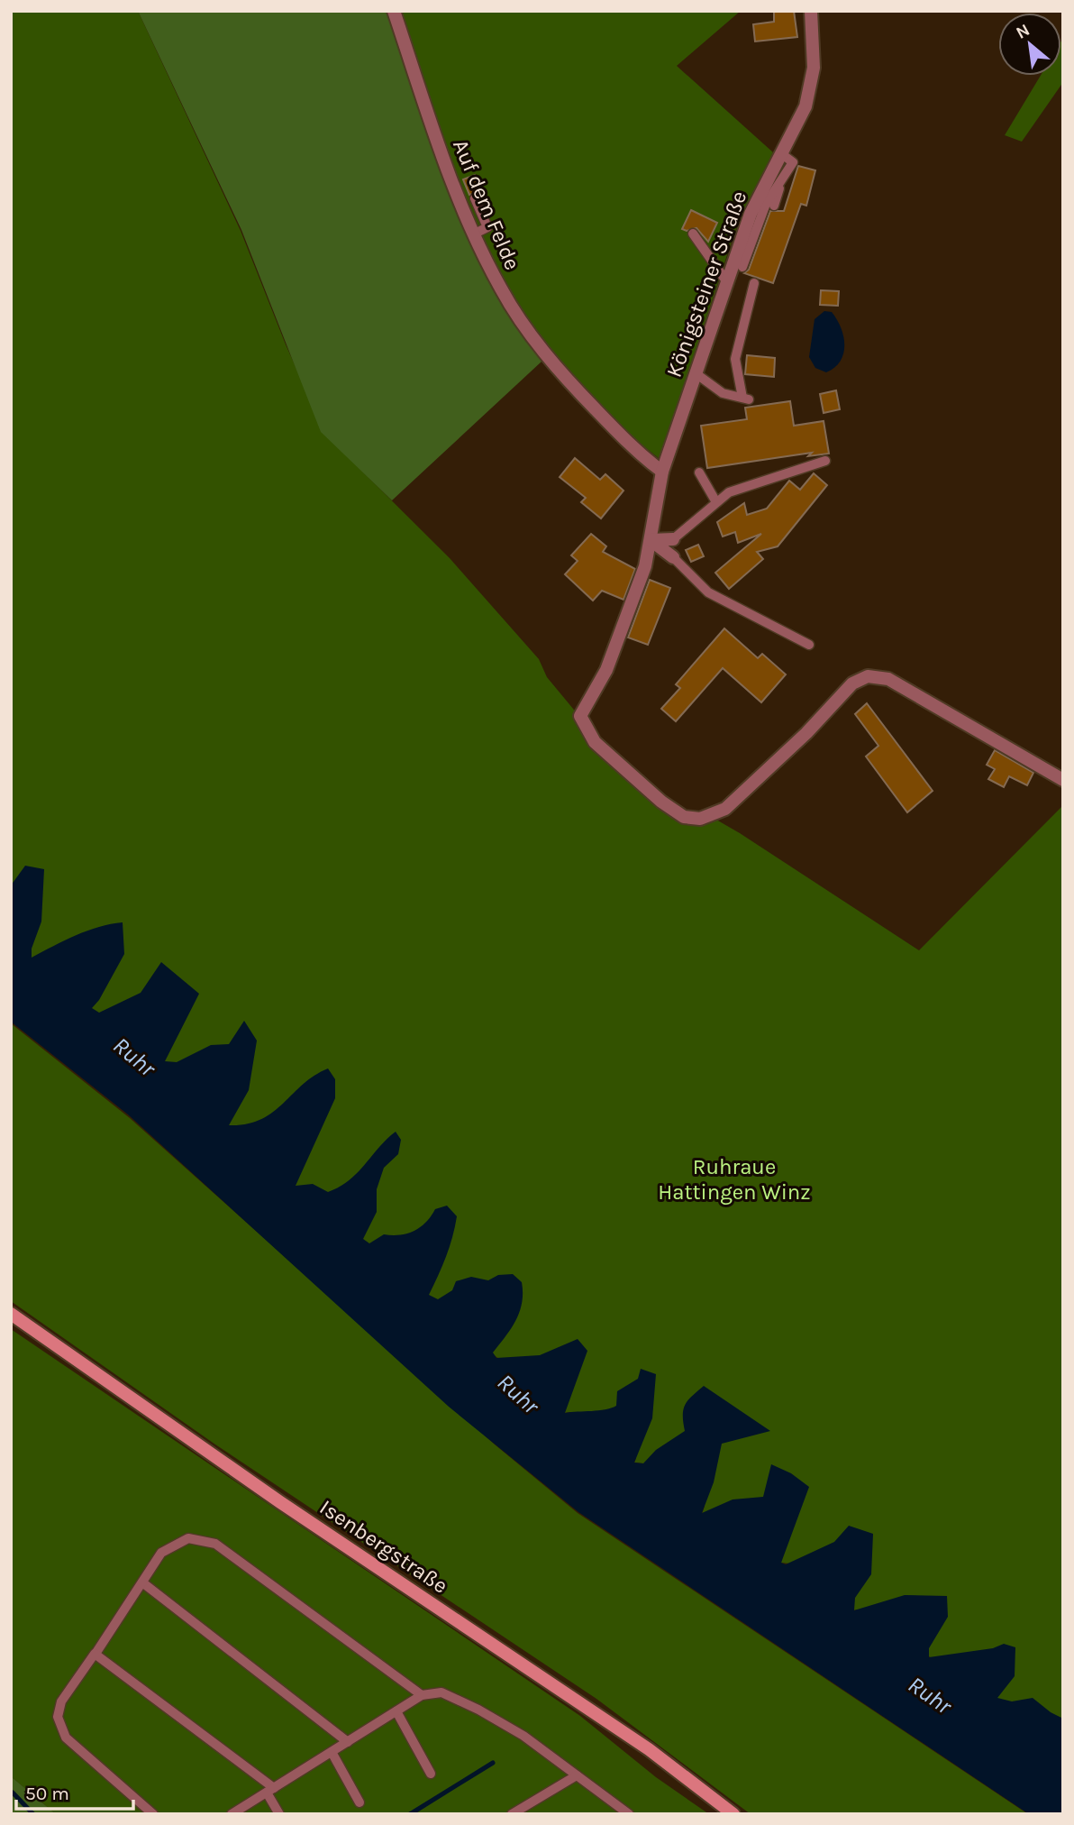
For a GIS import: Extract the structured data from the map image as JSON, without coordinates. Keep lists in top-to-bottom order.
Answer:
{
  "streets": {
    "main road": ["Isenbergstraße"],
    "street": ["Auf dem Felde", "Königsteiner Straße"]
  },
  "crossings": [
    ["Auf dem Felde", "Königsteiner Straße"]
  ],
  "water": ["Ruhr"],
  "parks": ["Ruhraue Hattingen Winz"],
  "scale_bar": "50 m",
  "north": "top left"
}
